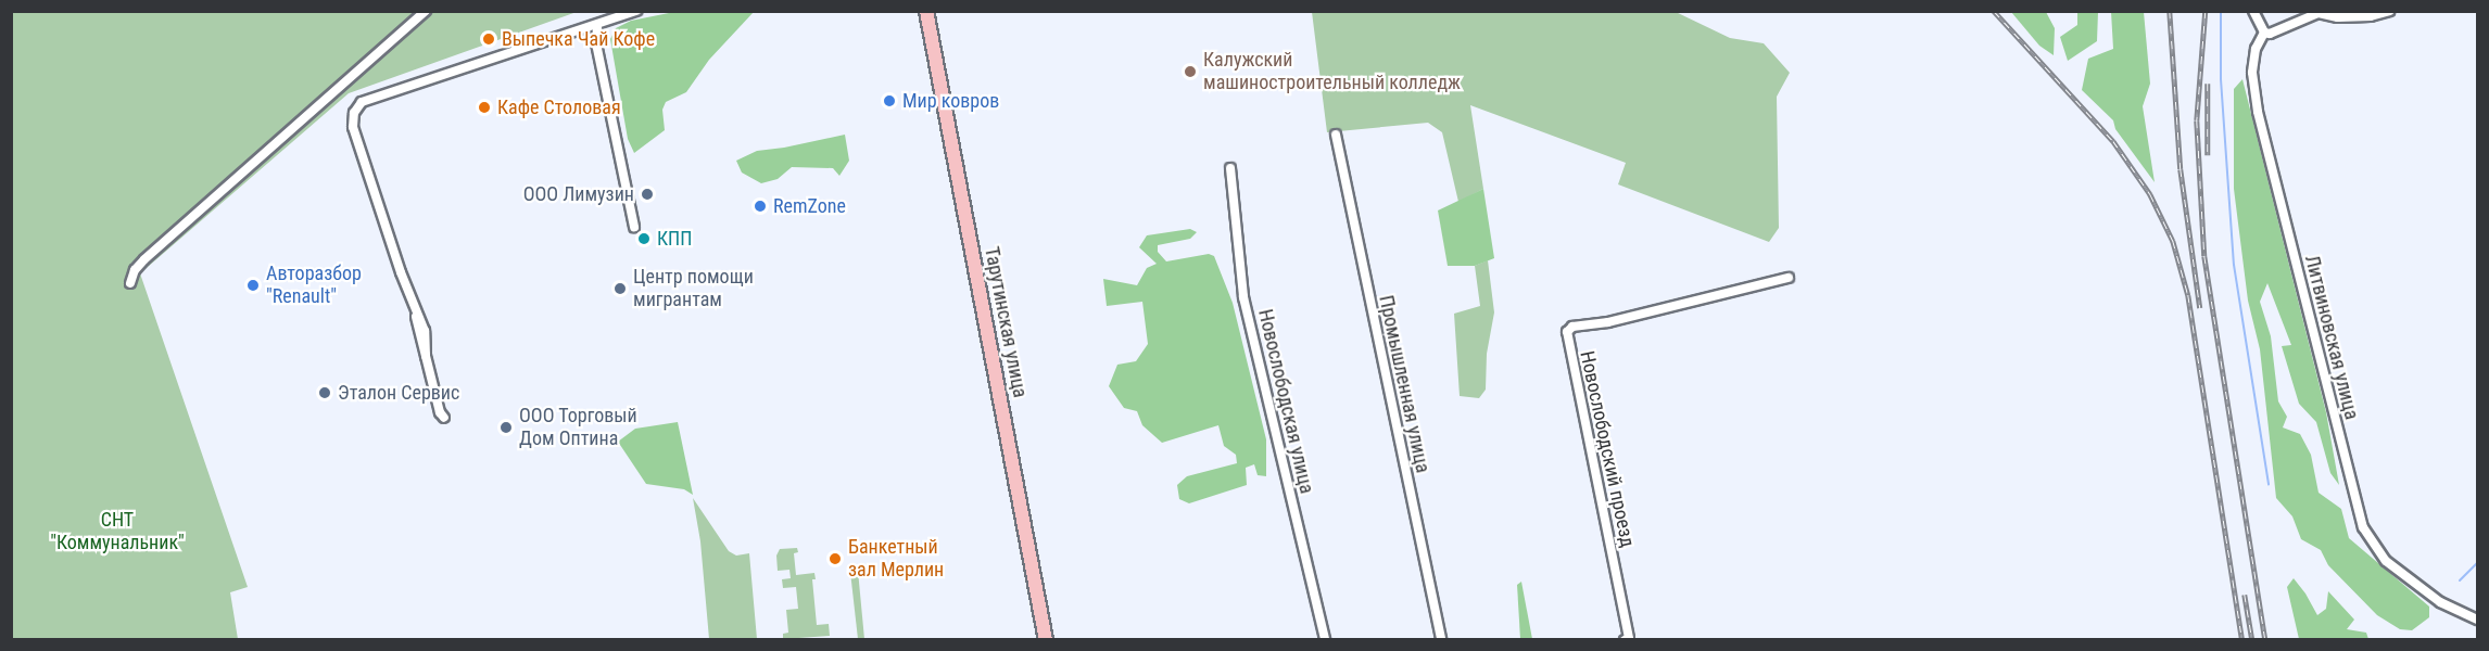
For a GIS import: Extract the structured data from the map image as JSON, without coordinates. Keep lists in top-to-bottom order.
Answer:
{
  "streets": {
    "main road": ["Тарутинская улица"],
    "street": [
      "Литвиновская улица",
      "Промышленная улица",
      "Новослободская улица",
      "Новослободский проезд"
    ]
  },
  "parks": ["СНТ \"Коммунальник\""],
  "places": [
    "Выпечка Чай Кофе",
    "Калужский машиностроительный колледж",
    "Мир ковров",
    "Кафе Столовая",
    "ООО Лимузин",
    "RemZone",
    "КПП",
    "Авторазбор \"Renault\"",
    "Центр помощи мигрантам",
    "Эталон Сервис",
    "ООО Торговый Дом Оптина",
    "Банкетный зал Мерлин"
  ]
}
